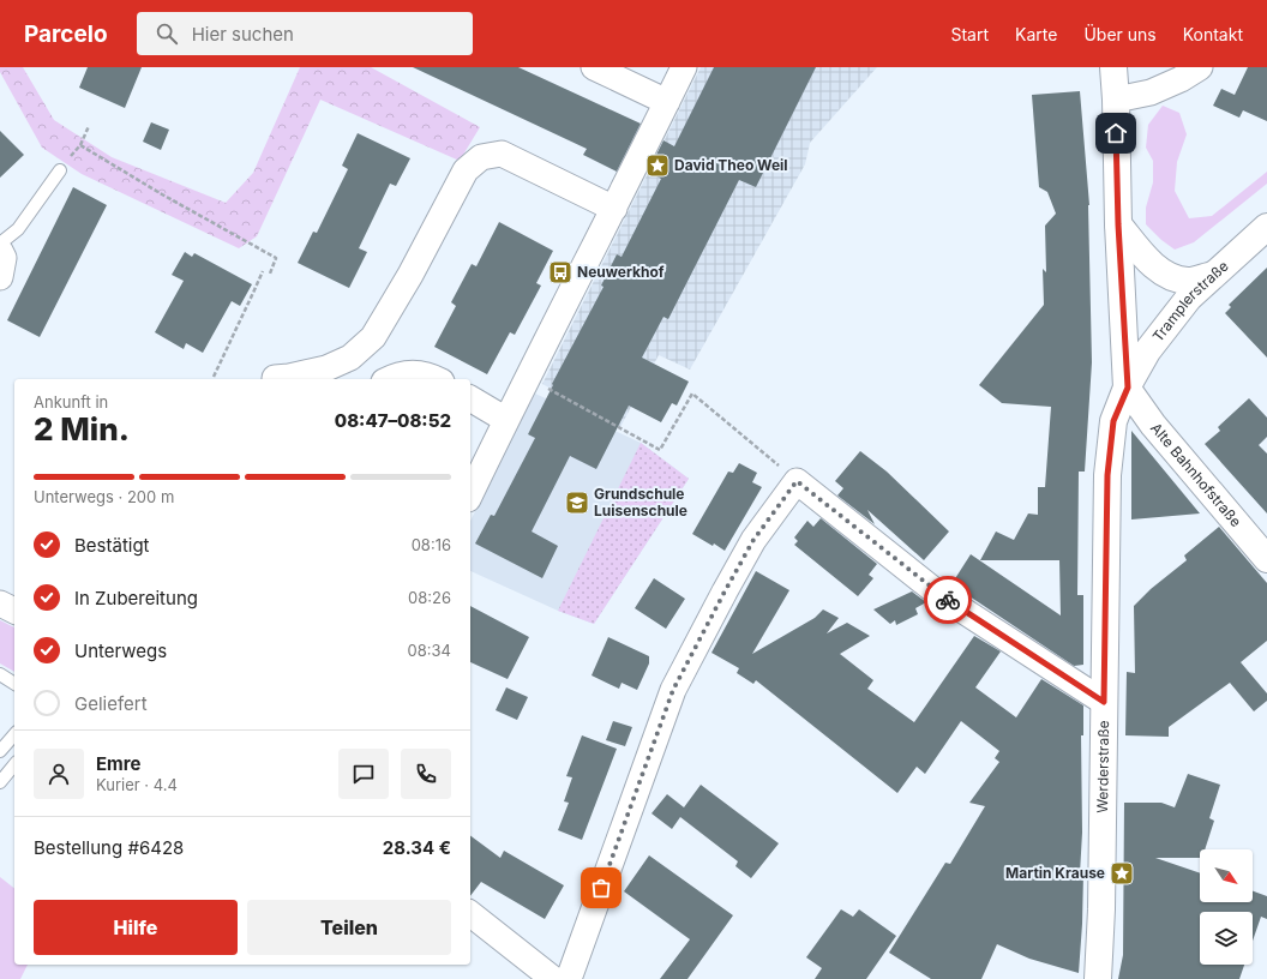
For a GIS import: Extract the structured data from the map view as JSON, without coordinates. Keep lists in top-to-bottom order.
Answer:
{
  "streets": {
    "street": ["Tramplerstraße", "Alte Bahnhofstraße", "Werderstraße"]
  },
  "crossings": [
    ["Tramplerstraße", "Alte Bahnhofstraße"],
    ["Tramplerstraße", "Werderstraße"],
    ["Alte Bahnhofstraße", "Werderstraße"]
  ],
  "places": {
    "place": ["David Theo Weil", "Martin Krause"],
    "bus stop": ["Neuwerkhof"],
    "school or university": ["Grundschule Luisenschule"]
  },
  "north": "bottom right",
  "page": {
    "header": "Parcelo",
    "search": "Hier suchen",
    "nav": [
      "Start",
      "Karte",
      "Über uns",
      "Kontakt"
    ],
    "heading": ["2 Min.", "Ankunft in", "08:47–08:52"],
    "panel": [
      "Emre",
      "Kurier · 4.4",
      "Bestellung #6428",
      "28.34 €"
    ],
    "bar": "Unterwegs · 200 m",
    "list": [
      ["Bestätigt", "08:16"],
      ["In Zubereitung", "08:26"],
      ["Unterwegs", "08:34"],
      "Geliefert"
    ],
    "buttons": ["Hilfe", "Teilen"]
  }
}
